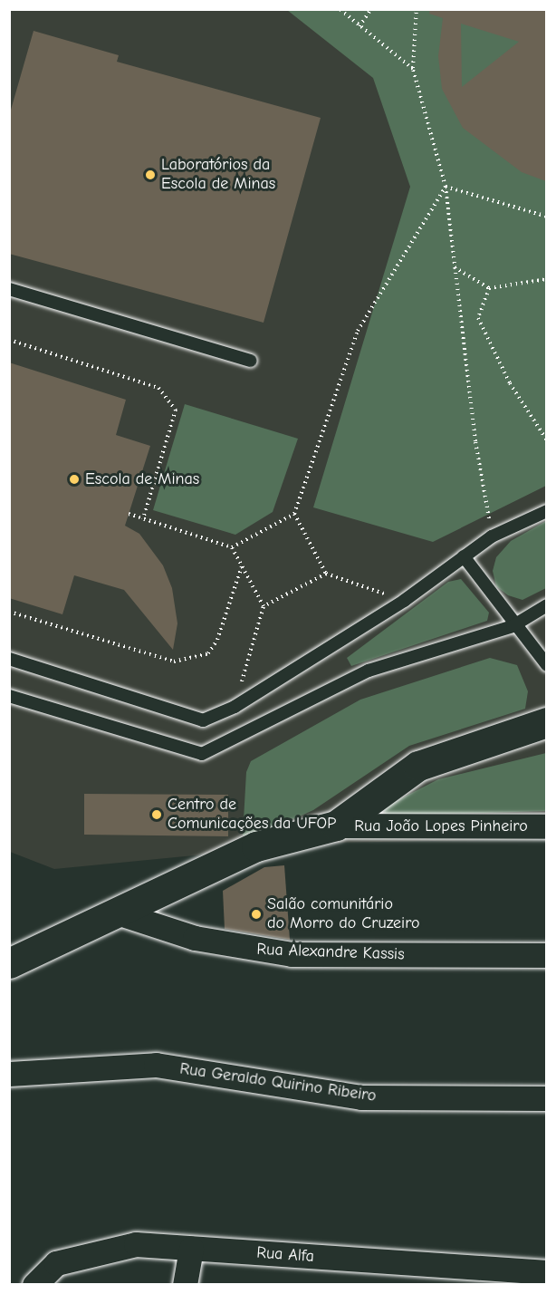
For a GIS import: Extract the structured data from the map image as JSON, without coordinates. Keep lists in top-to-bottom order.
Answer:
{
  "streets": {
    "street": [
      "Rua João Lopes Pinheiro",
      "Rua Alexandre Kassis",
      "Rua Geraldo Quirino Ribeiro",
      "Rua Alfa"
    ]
  },
  "places": [
    "Laboratórios da Escola de Minas",
    "Escola de Minas",
    "Centro de Comunicações da UFOP",
    "Salão comunitário do Morro do Cruzeiro"
  ]
}
